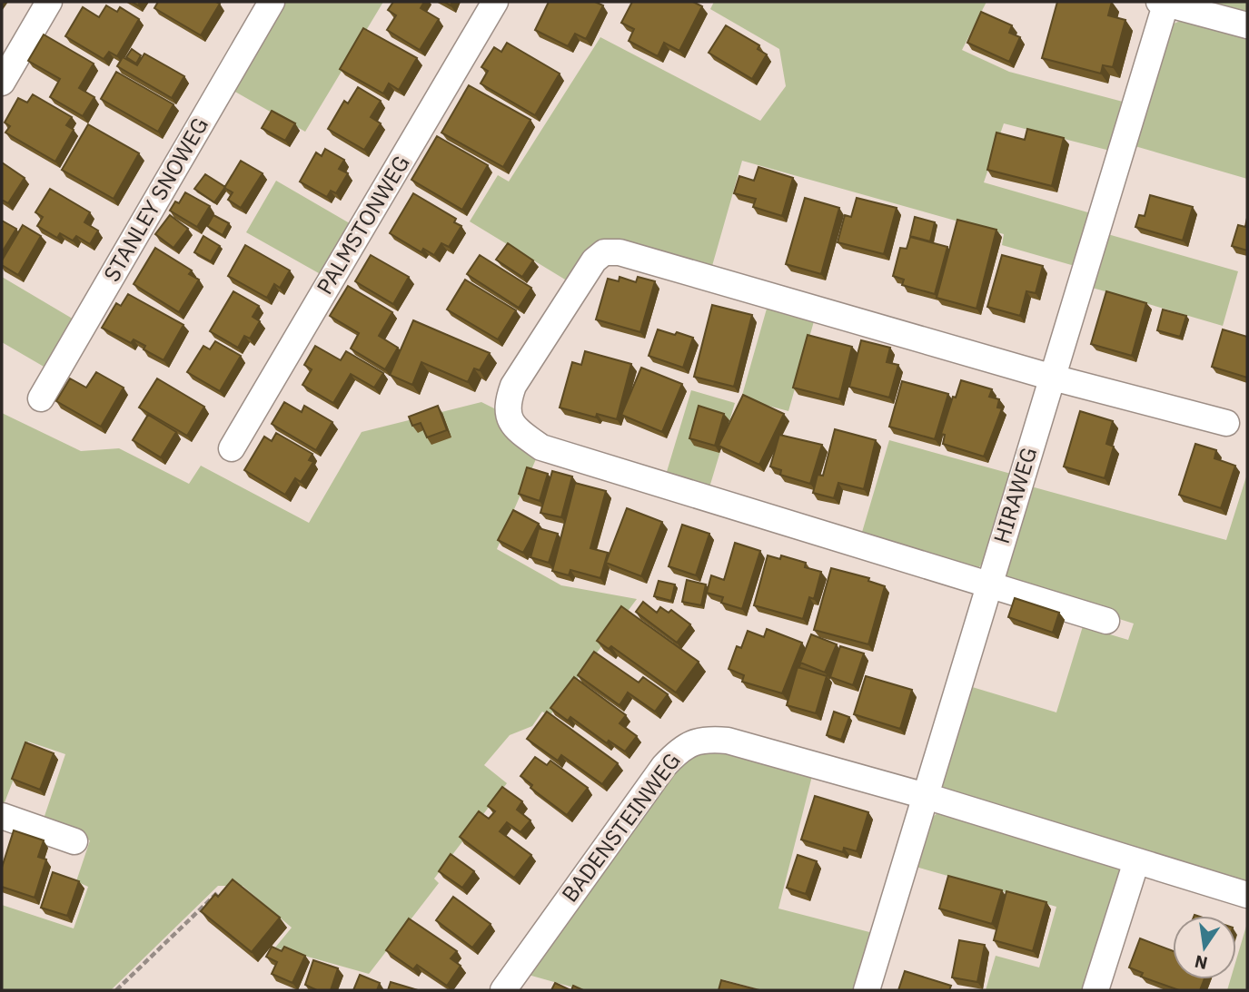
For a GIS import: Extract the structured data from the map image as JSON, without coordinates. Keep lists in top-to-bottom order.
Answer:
{
  "streets": {
    "street": [
      "STANLEY SNOWEG",
      "PALMSTONWEG",
      "HIRAWEG",
      "BADENSTEINWEG"
    ]
  },
  "crossings": [
    ["HIRAWEG", "BADENSTEINWEG"]
  ],
  "north": "bottom"
}
